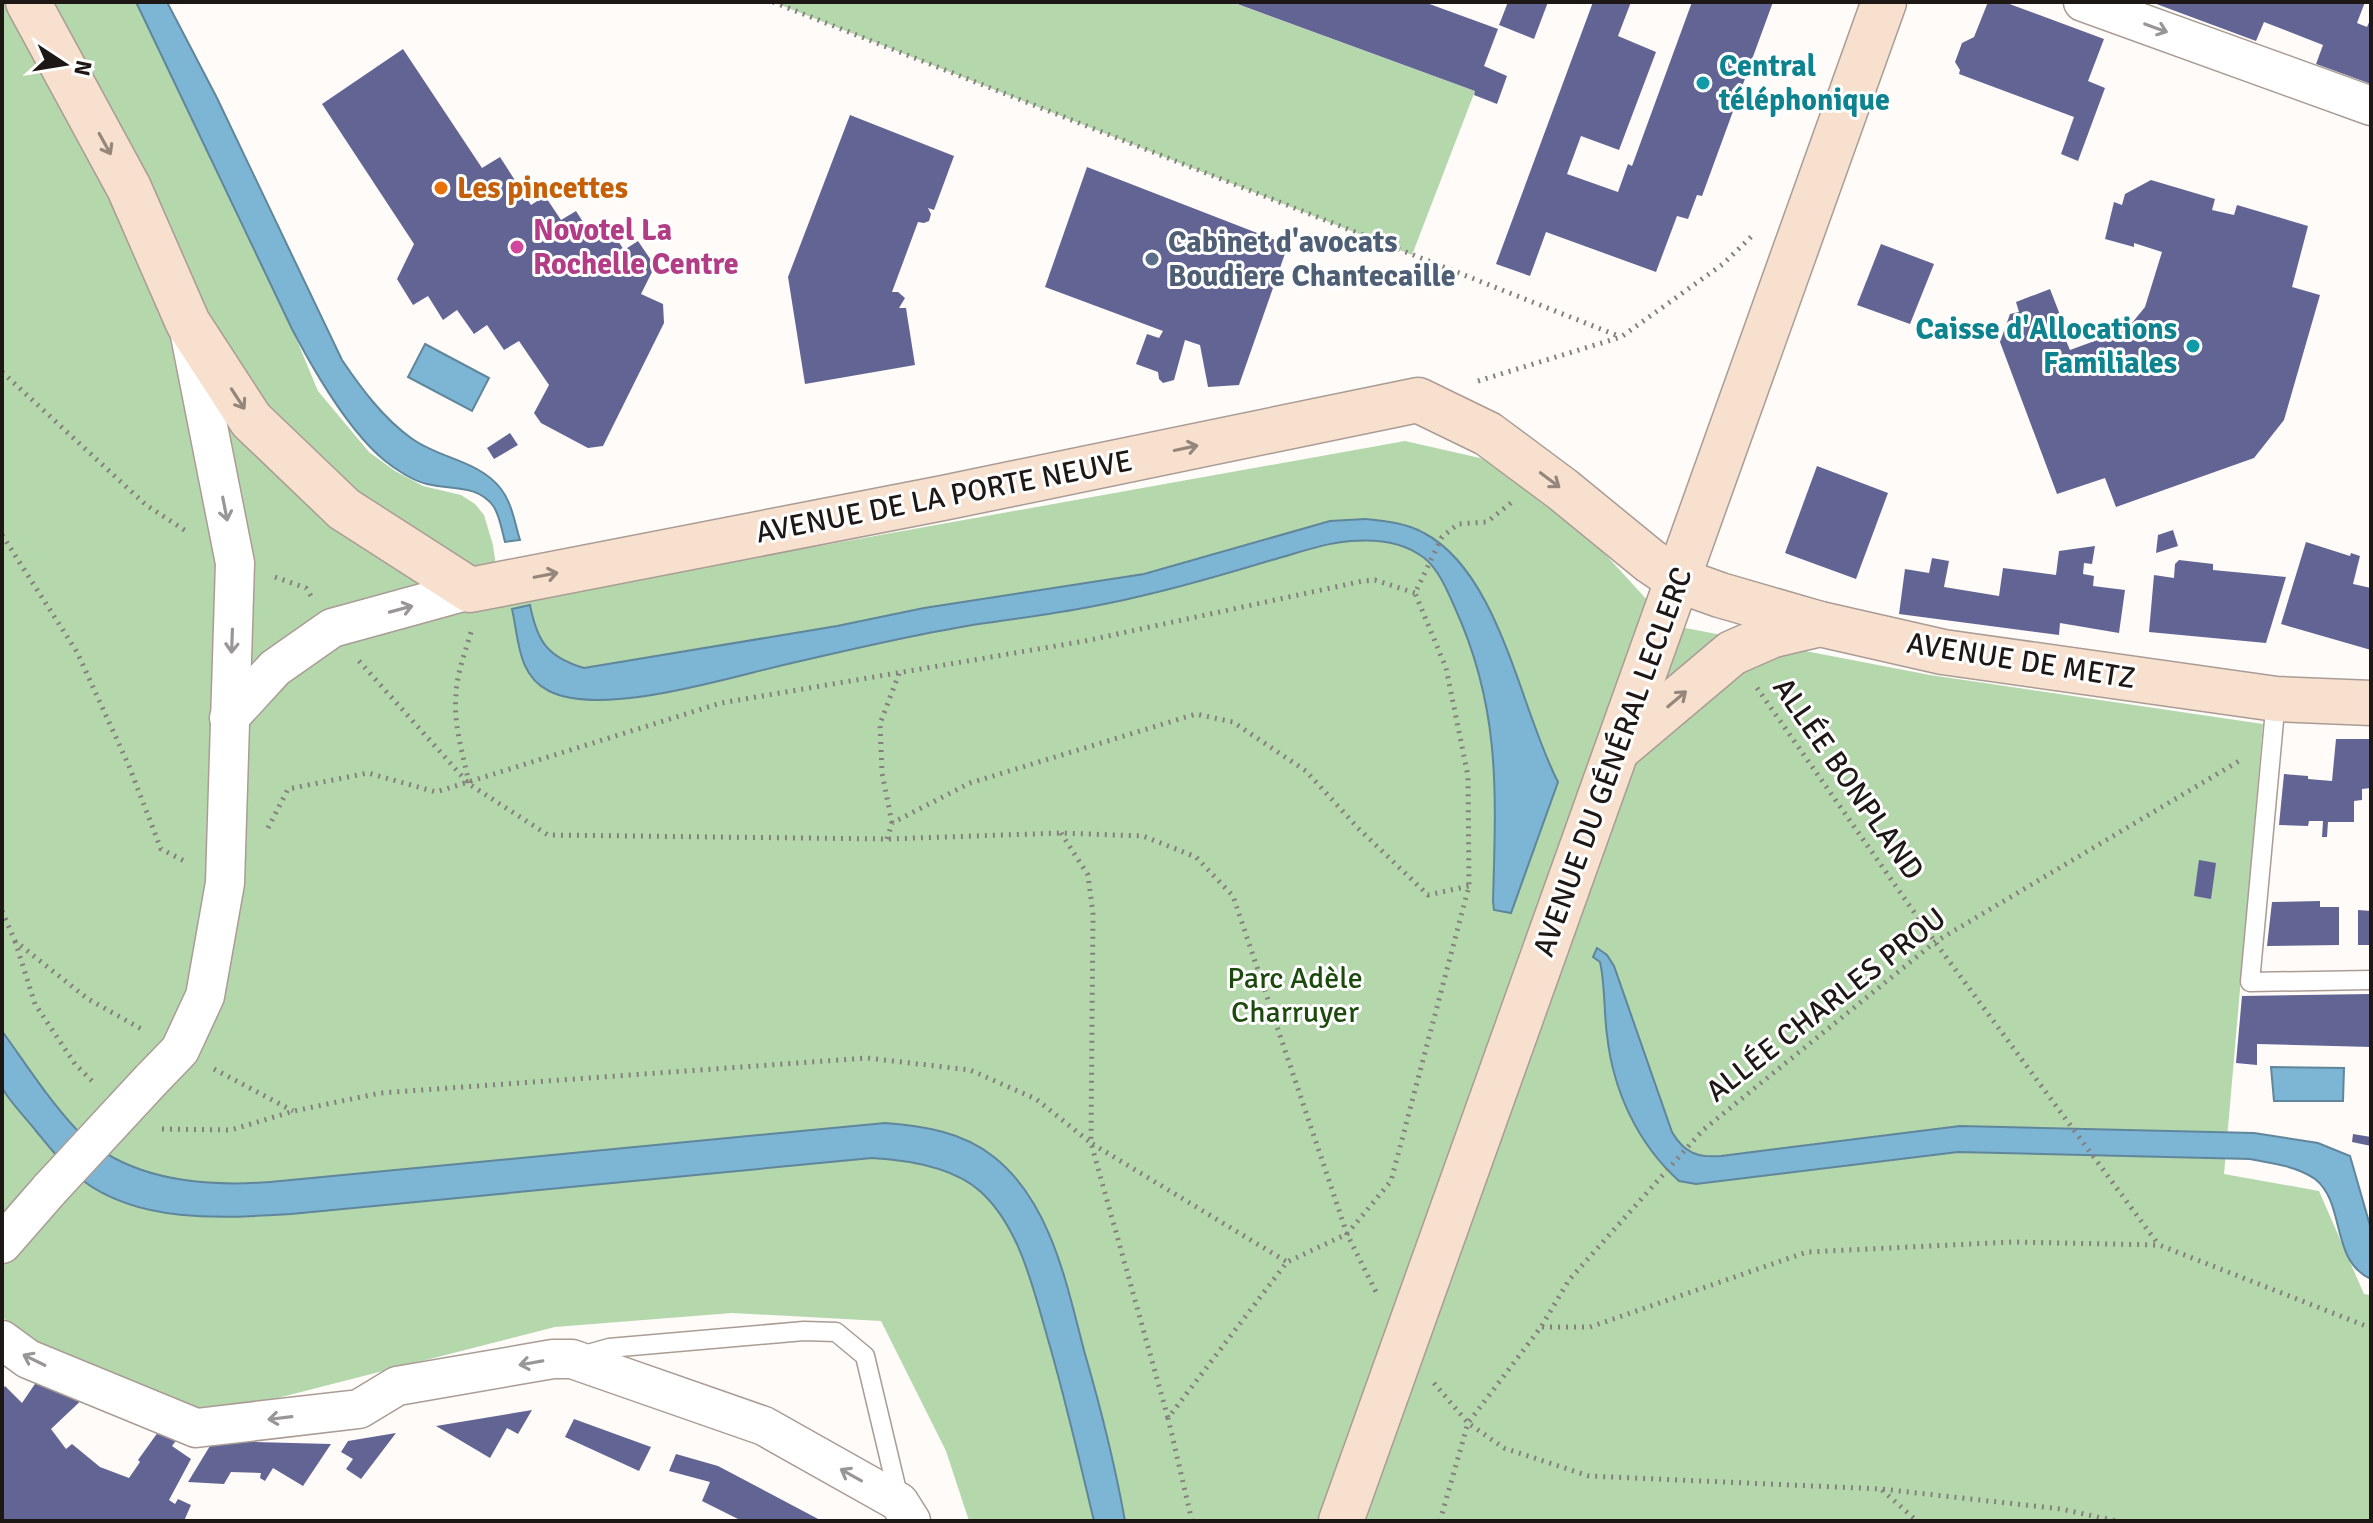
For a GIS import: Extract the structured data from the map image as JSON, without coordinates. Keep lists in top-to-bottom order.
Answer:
{
  "streets": {
    "street": ["AVENUE DE LA PORTE NEUVE", "AVENUE DE METZ", "AVENUE DU GÉNÉRAL LECLERC"],
    "path": ["ALLÉE BONPLAND", "ALLÉE CHARLES PROU"]
  },
  "crossings": [
    ["AVENUE DE METZ", "AVENUE DU GÉNÉRAL LECLERC"],
    ["AVENUE DE METZ", "ALLÉE CHARLES PROU"],
    ["ALLÉE BONPLAND", "ALLÉE CHARLES PROU"]
  ],
  "one_way": ["AVENUE DE LA PORTE NEUVE"],
  "parks": ["Parc Adèle Charruyer"],
  "places": [
    "Central téléphonique",
    "Les pincettes",
    "Novotel La Rochelle Centre",
    "Cabinet d'avocats Boudiere Chantecaille",
    "Caisse d'Allocations Familiales"
  ],
  "north": "right"
}
